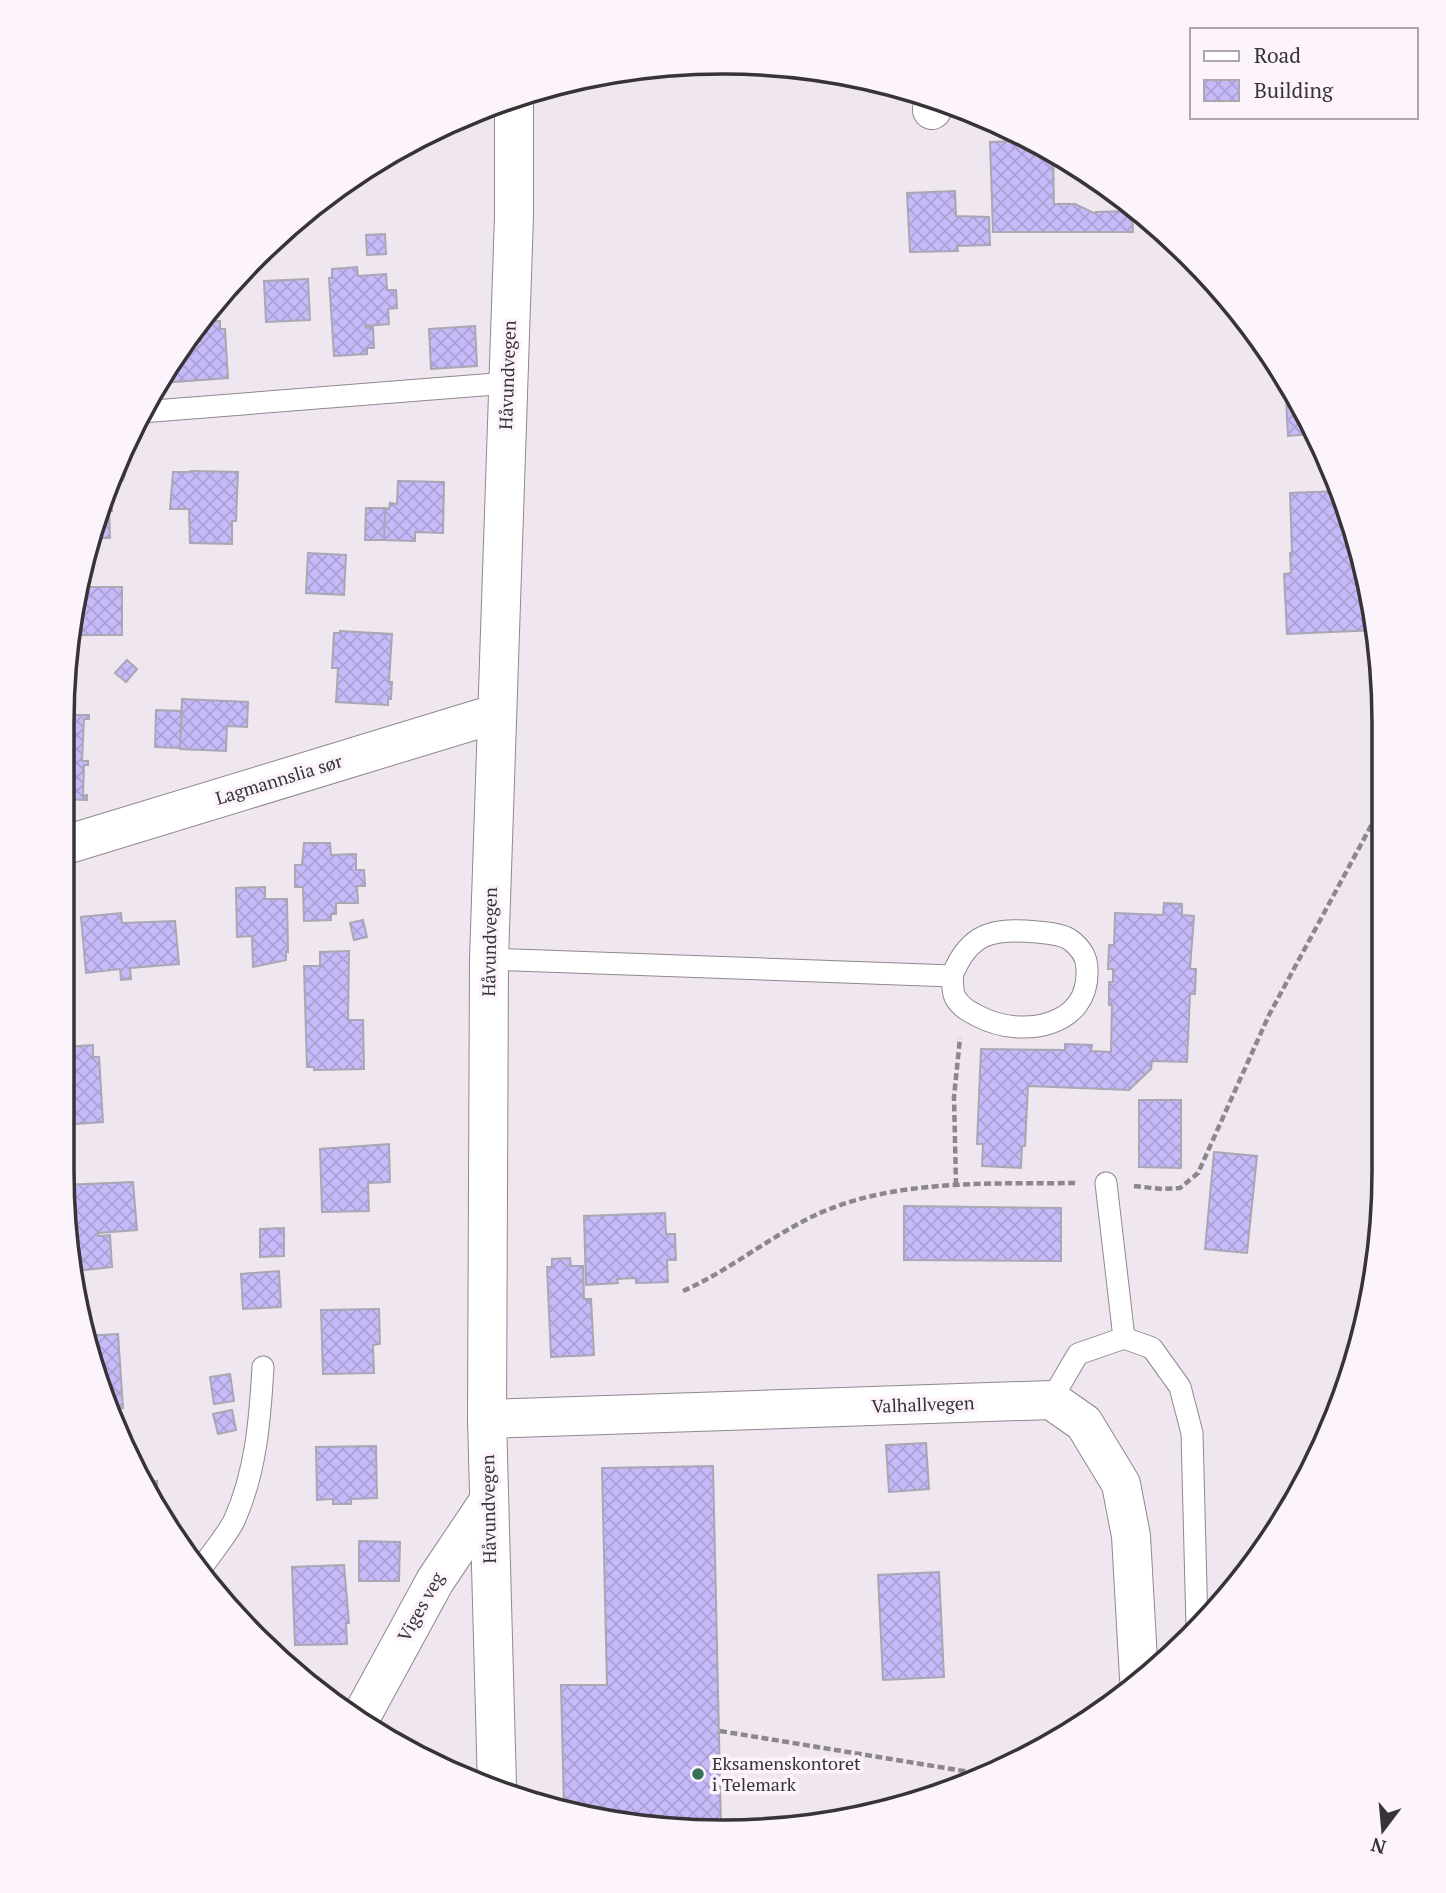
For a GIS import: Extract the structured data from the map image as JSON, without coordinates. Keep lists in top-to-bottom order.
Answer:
{
  "streets": {
    "street": [
      "Håvundvegen",
      "Lagmannslia sør",
      "Valhallvegen",
      "Viges veg"
    ]
  },
  "crossings": [
    ["Håvundvegen", "Lagmannslia sør"],
    ["Håvundvegen", "Valhallvegen"],
    ["Håvundvegen", "Viges veg"]
  ],
  "places": ["Eksamenskontoret i Telemark"],
  "legend": ["Road", "Building"],
  "north": "bottom"
}
